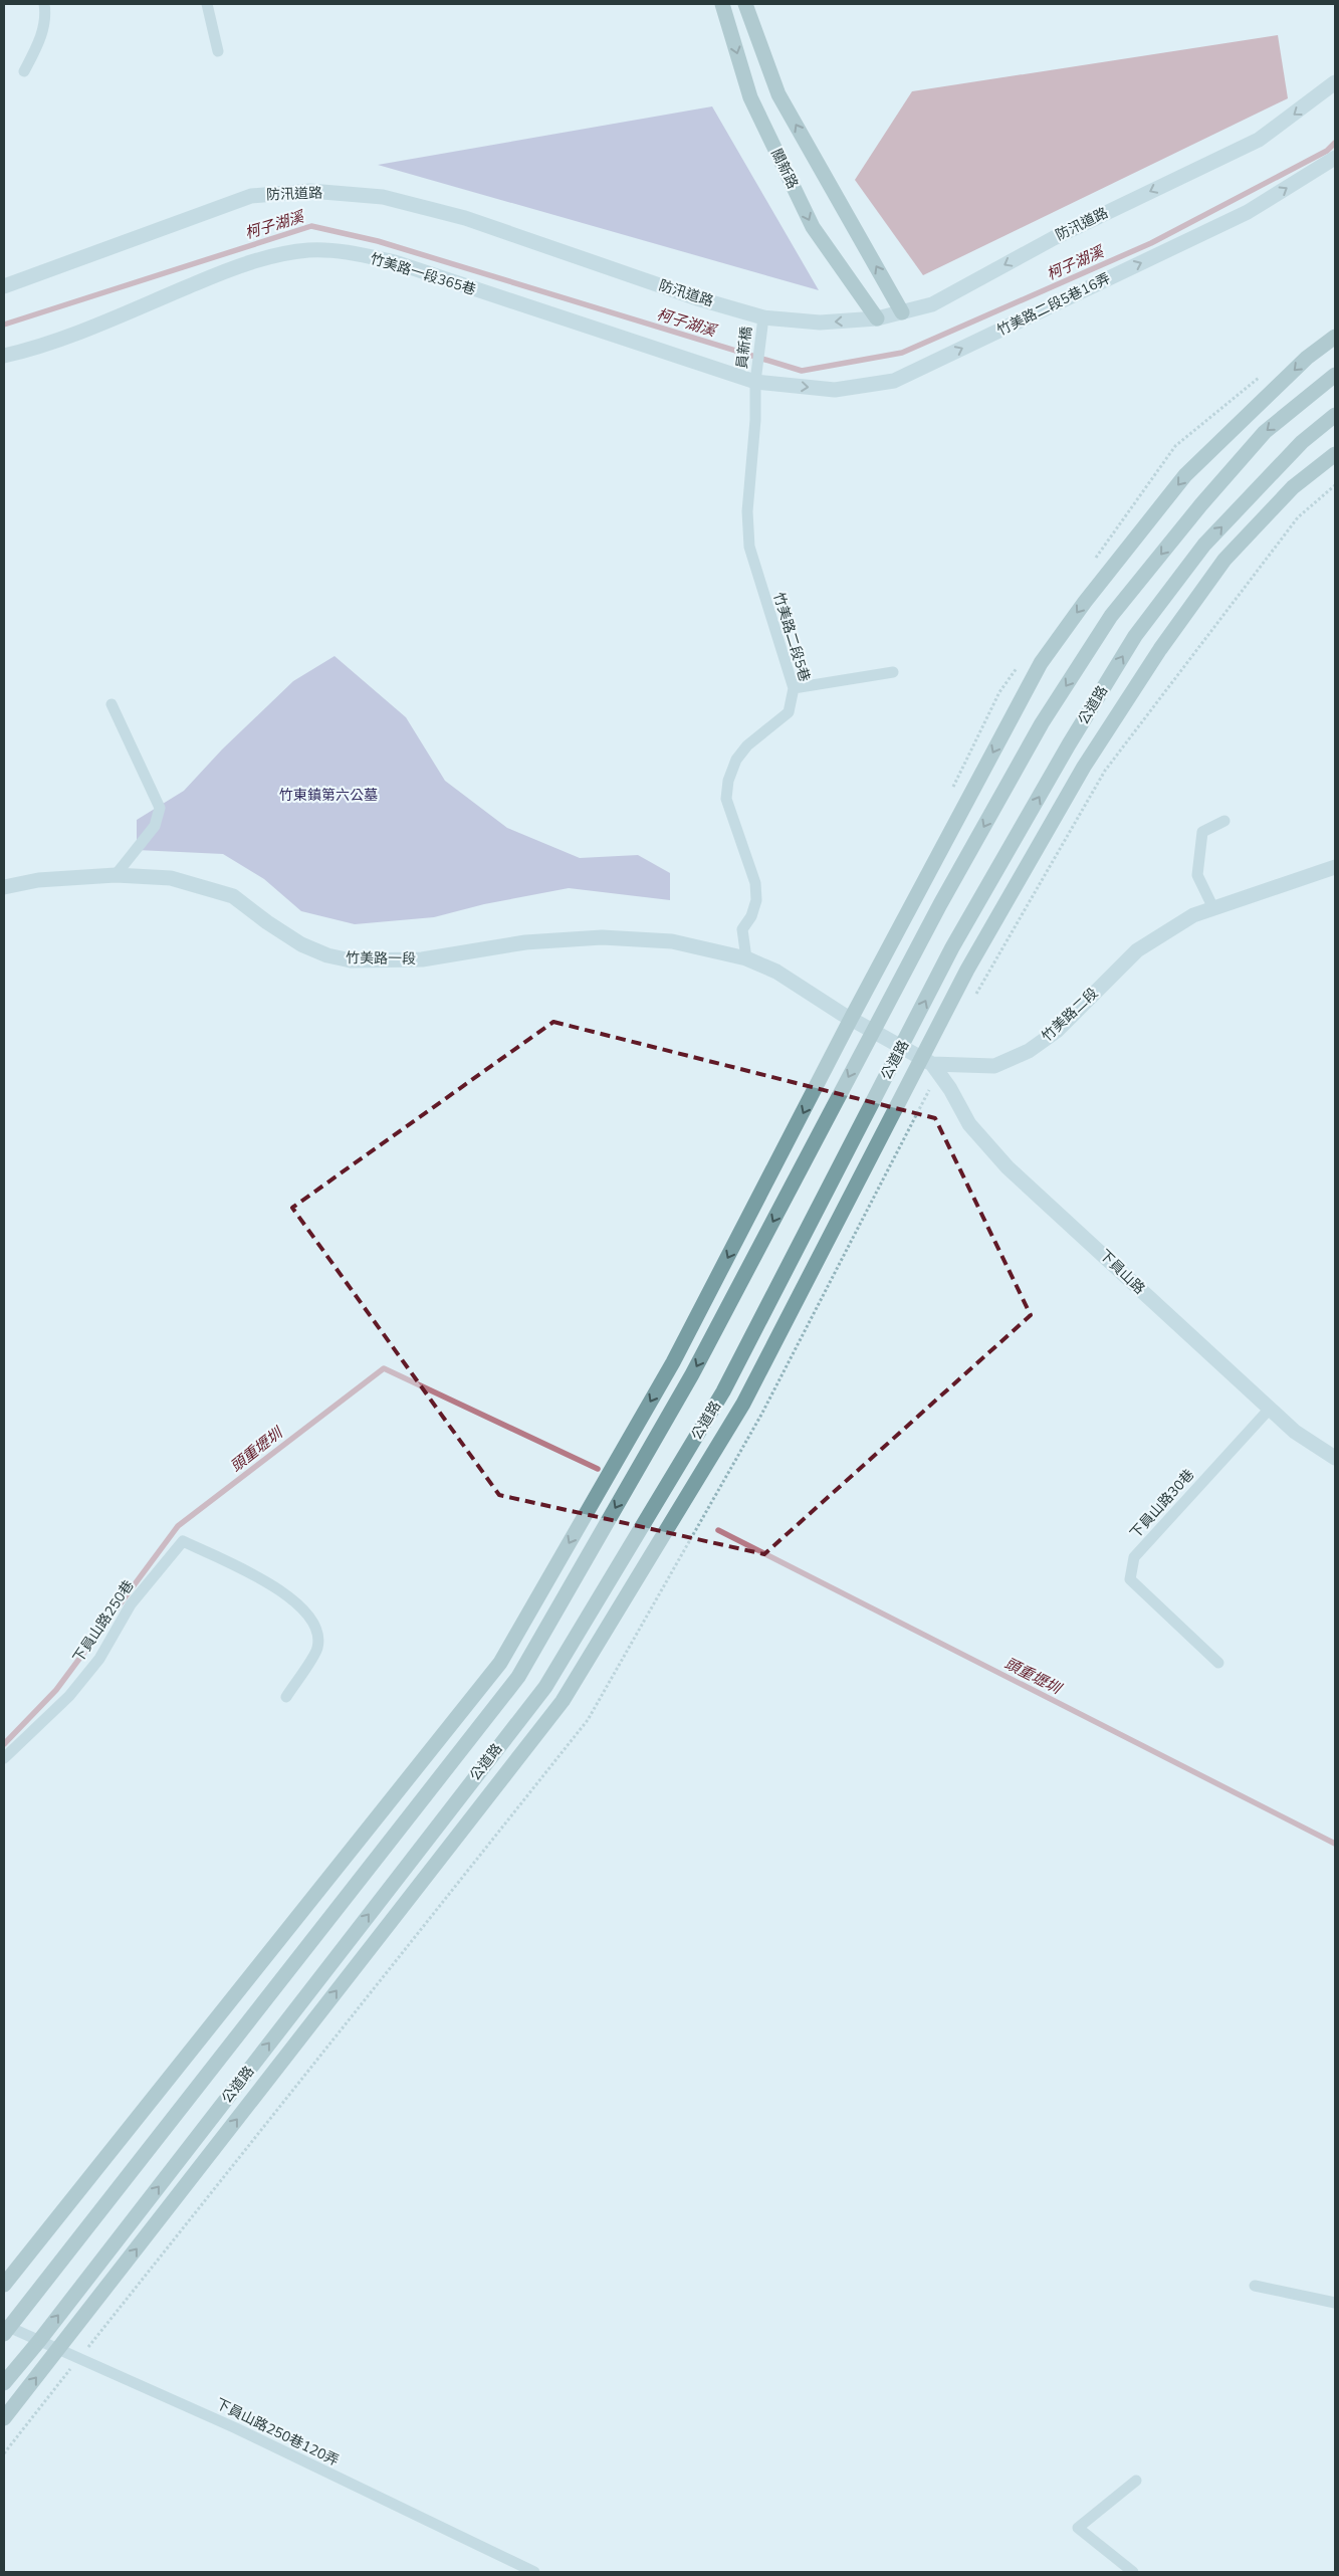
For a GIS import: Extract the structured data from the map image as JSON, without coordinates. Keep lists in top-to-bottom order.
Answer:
{
  "streets": {
    "street": [
      "關新路",
      "防汛道路",
      "竹美路一段365巷",
      "竹美路二段5巷16弄",
      "公道路",
      "竹美路一段",
      "竹美路二段",
      "下員山路"
    ],
    "lane": [
      "員新橋",
      "竹美路二段5巷",
      "下員山路30巷",
      "下員山路250巷",
      "下員山路250巷120弄"
    ]
  },
  "crossings": [
    ["關新路", "防汛道路"],
    ["防汛道路", "員新橋"],
    ["竹美路一段365巷", "竹美路二段5巷16弄"],
    ["竹美路一段365巷", "員新橋"],
    ["竹美路一段365巷", "竹美路二段5巷"],
    ["竹美路二段5巷16弄", "員新橋"],
    ["竹美路二段5巷16弄", "竹美路二段5巷"],
    ["員新橋", "竹美路二段5巷"],
    ["竹美路二段5巷", "竹美路一段"],
    ["竹美路二段5巷", "竹美路二段"],
    ["公道路", "竹美路二段"],
    ["公道路", "下員山路"],
    ["公道路", "下員山路250巷120弄"],
    ["竹美路一段", "竹美路二段"],
    ["竹美路二段", "下員山路"],
    ["下員山路", "下員山路30巷"]
  ],
  "one_way": ["防汛道路", "竹美路二段5巷16弄"],
  "water": ["柯子湖溪", "頭重壢圳"],
  "parks": ["竹東鎮第六公墓"]
}
